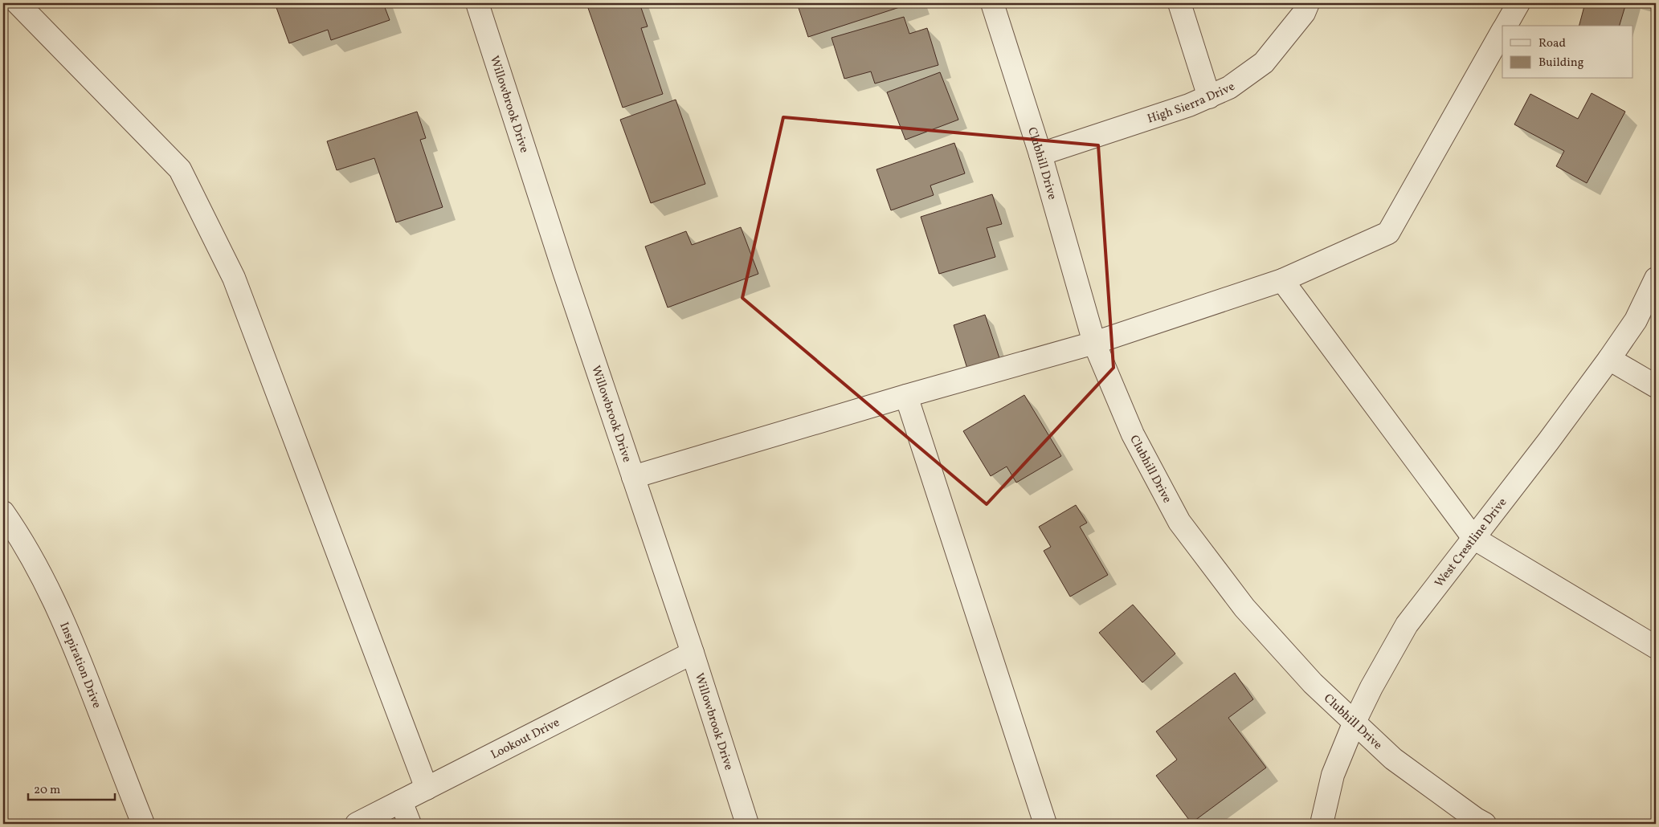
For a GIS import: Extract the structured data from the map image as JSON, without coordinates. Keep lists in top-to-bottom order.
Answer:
{
  "streets": {
    "street": [
      "High Sierra Drive",
      "Willowbrook Drive",
      "Clubhill Drive",
      "West Crestline Drive",
      "Inspiration Drive",
      "Lookout Drive"
    ]
  },
  "crossings": [
    ["High Sierra Drive", "Clubhill Drive"],
    ["Willowbrook Drive", "Lookout Drive"],
    ["Clubhill Drive", "West Crestline Drive"]
  ],
  "legend": ["Road", "Building"],
  "scale_bar": "20 m"
}
